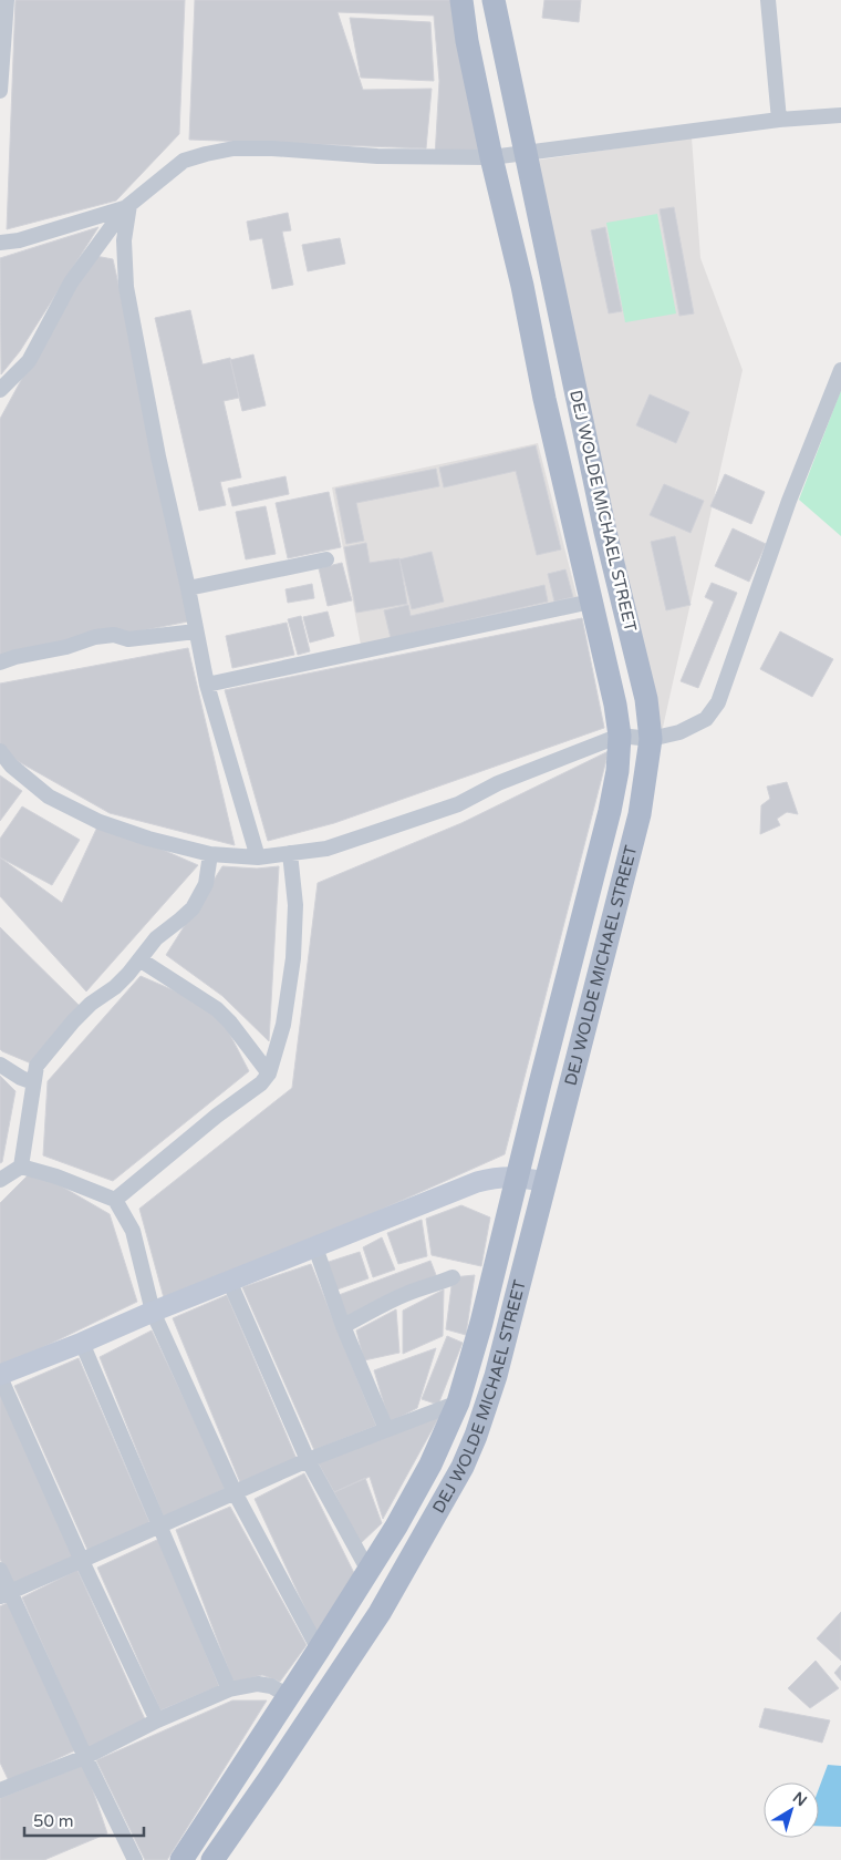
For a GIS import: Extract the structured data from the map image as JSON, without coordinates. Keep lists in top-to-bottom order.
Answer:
{
  "streets": {
    "main road": ["DEJ WOLDE MICHAEL STREET"]
  },
  "scale_bar": "50 m",
  "north": "top right"
}
